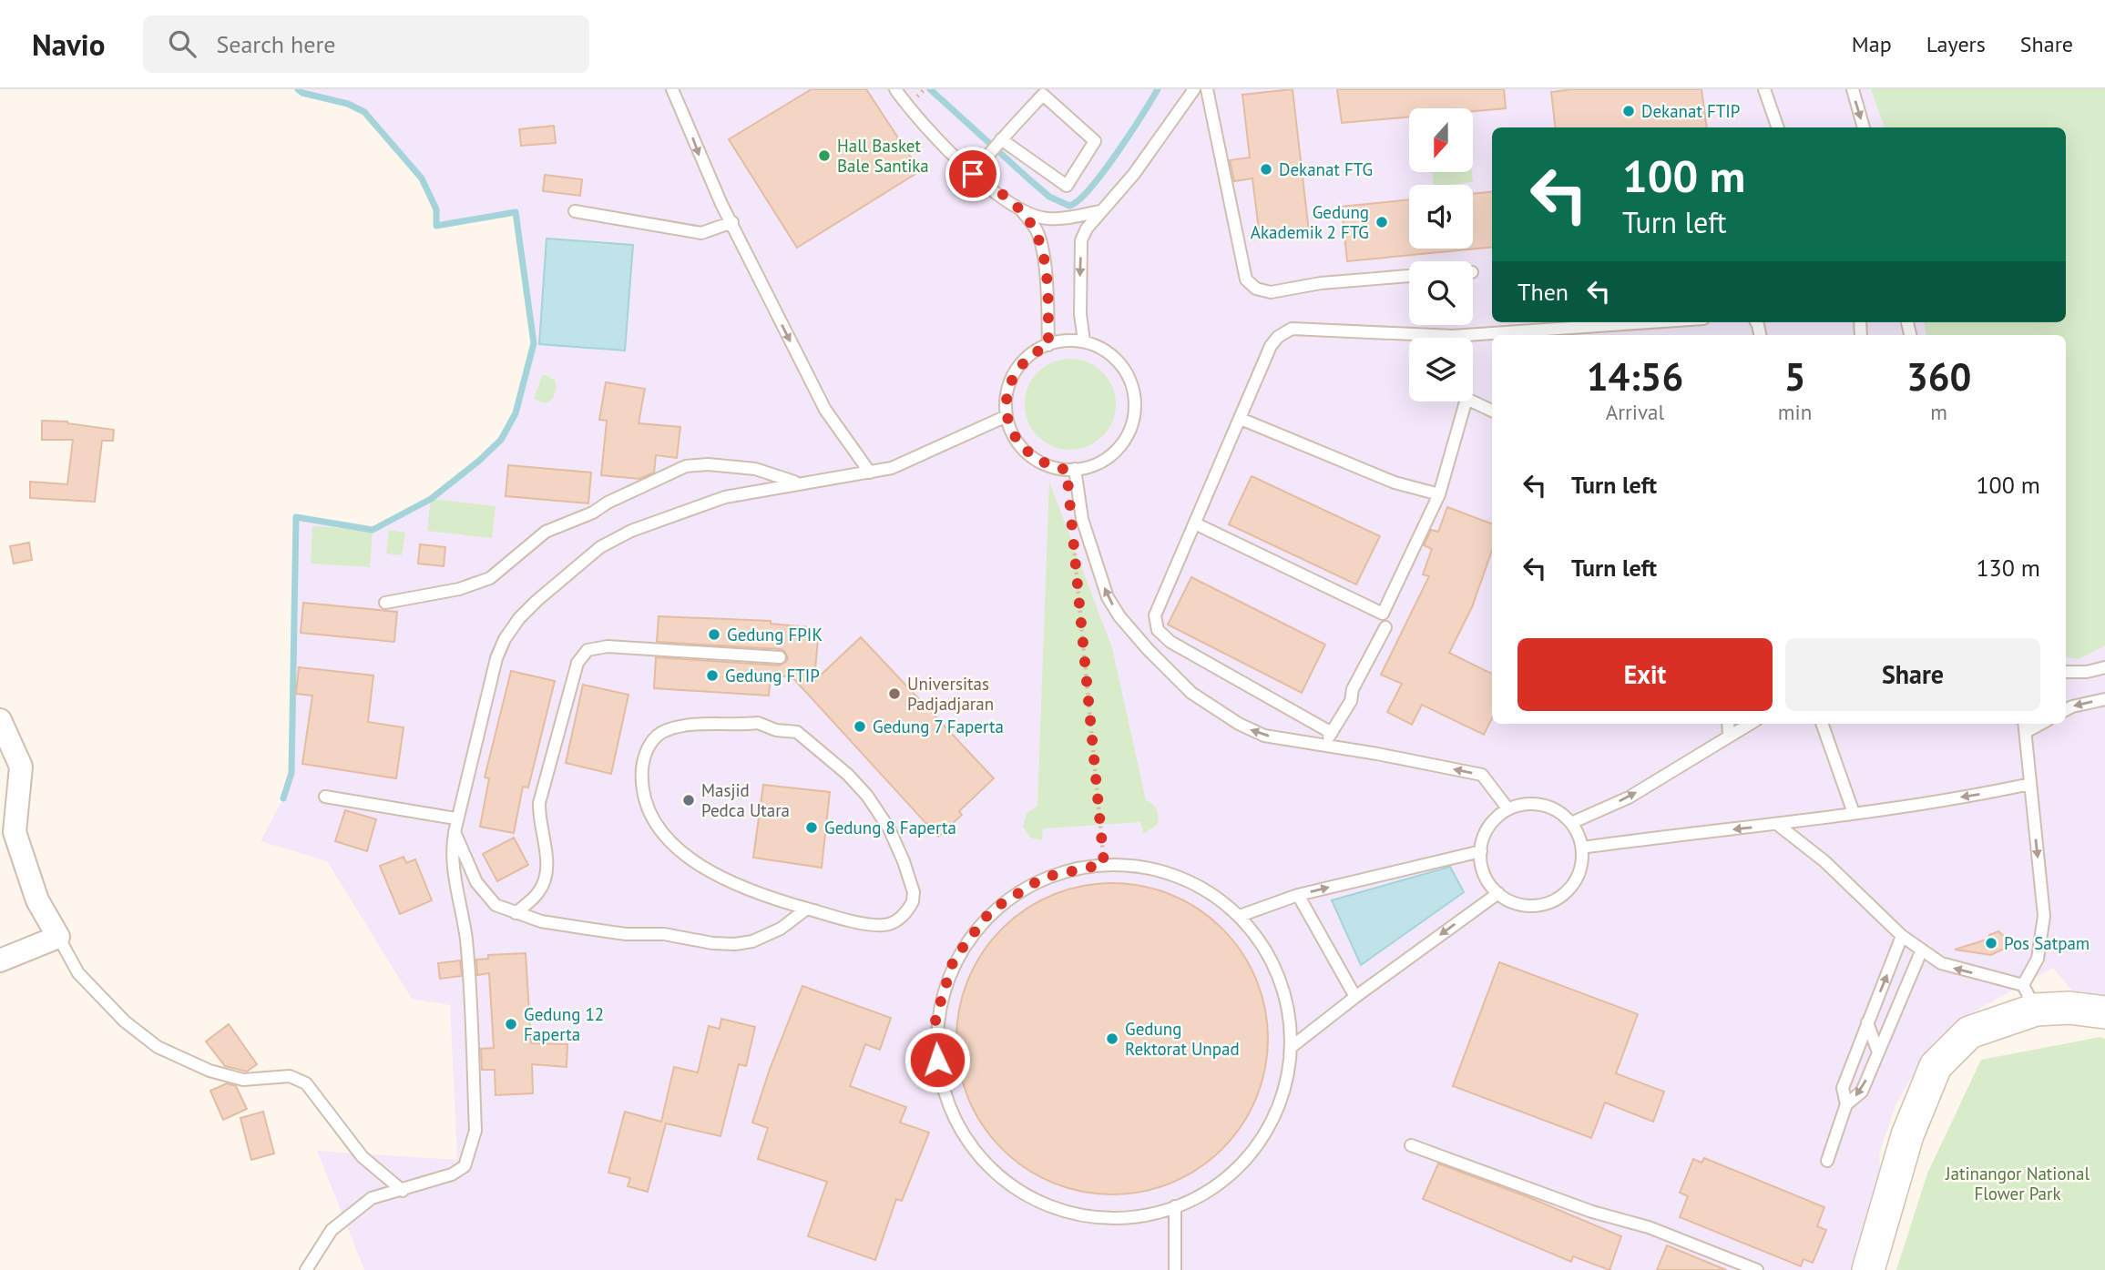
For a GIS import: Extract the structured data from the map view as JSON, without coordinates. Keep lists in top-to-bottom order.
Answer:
{
  "parks": ["Jatinangor National Flower Park"],
  "places": [
    "Dekanat FTIP",
    "Hall Basket Bale Santika",
    "Dekanat FTG",
    "Gedung Akademik 2 FTG",
    "Gedung FPIK",
    "Gedung FTIP",
    "Universitas Padjadjaran",
    "Gedung 7 Faperta",
    "Masjid Pedca Utara",
    "Gedung 8 Faperta",
    "Pos Satpam",
    "Gedung 12 Faperta",
    "Gedung Rektorat Unpad"
  ],
  "north": "bottom",
  "page": {
    "header": "Navio",
    "search": "Search here",
    "nav": ["Map", "Layers", "Share"],
    "turn": ["100 m", "Turn left"],
    "then": "Then",
    "eta": [
      "14:56",
      "Arrival",
      "5",
      "min",
      "360",
      "m"
    ],
    "list": [
      {
        "name": "Turn left",
        "value": "100 m"
      },
      {
        "name": "Turn left",
        "value": "130 m"
      }
    ],
    "buttons": ["Exit", "Share"]
  }
}
